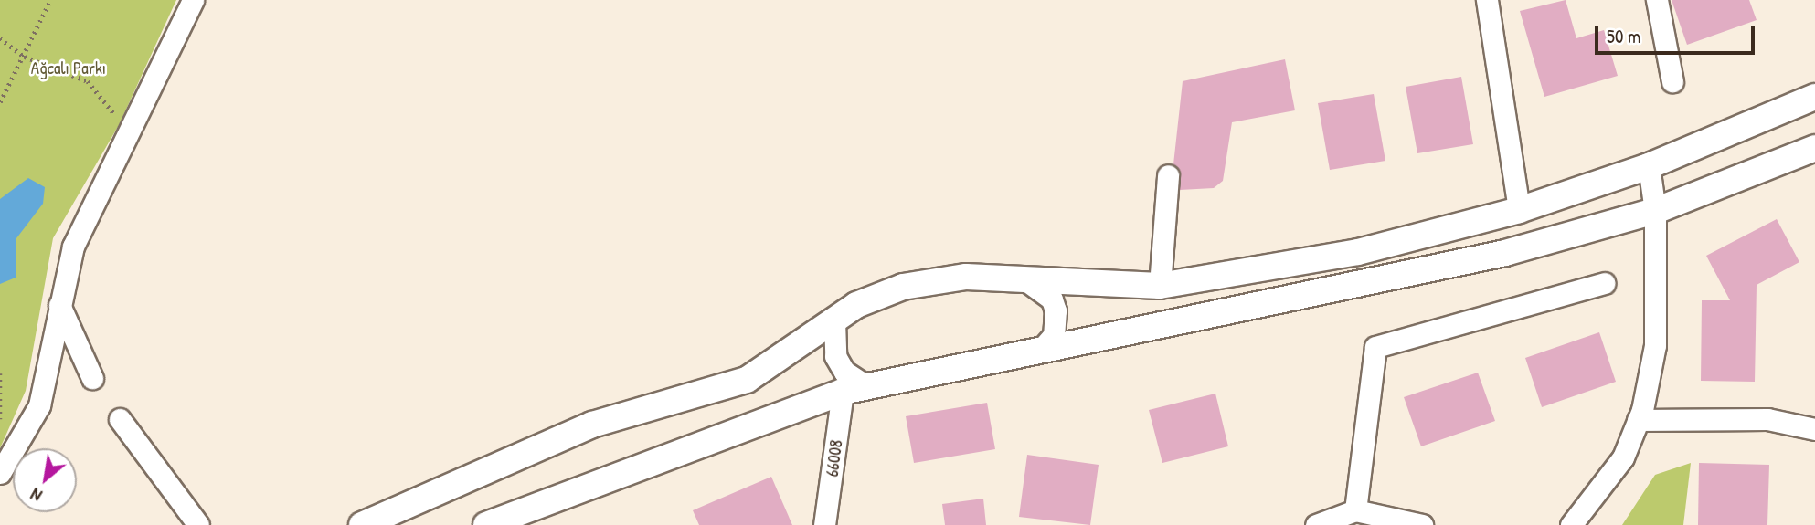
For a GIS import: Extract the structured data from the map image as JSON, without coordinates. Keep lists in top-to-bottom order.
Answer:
{
  "streets": {
    "street": ["66008"]
  },
  "parks": ["Ağcalı Parkı"],
  "scale_bar": "50 m",
  "north": "bottom left"
}
